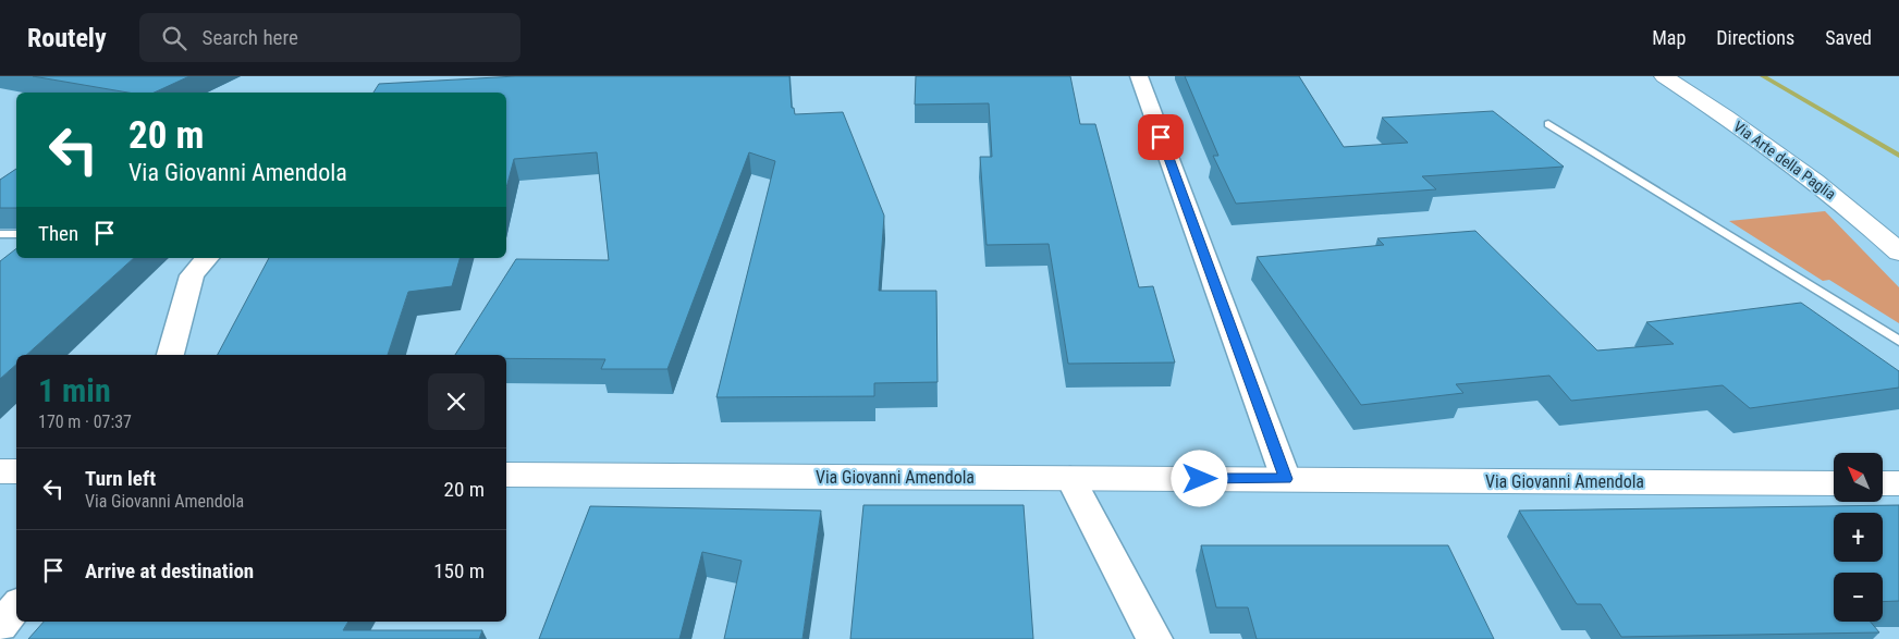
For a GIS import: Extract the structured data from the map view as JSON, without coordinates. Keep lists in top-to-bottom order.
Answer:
{
  "streets": {
    "street": ["Via Arte della Paglia", "Via Giovanni Amendola"]
  },
  "north": "top left",
  "page": {
    "header": "Routely",
    "search": "Search here",
    "nav": ["Map", "Directions", "Saved"],
    "turn": ["20 m", "Via Giovanni Amendola"],
    "then": "Then",
    "heading": ["1 min", "170 m · 07:37"],
    "list": [
      {
        "name": "Turn left",
        "note": "Via Giovanni Amendola",
        "value": "20 m"
      },
      {
        "name": "Arrive at destination",
        "value": "150 m"
      }
    ],
    "map_buttons": ["+", "−"]
  }
}
